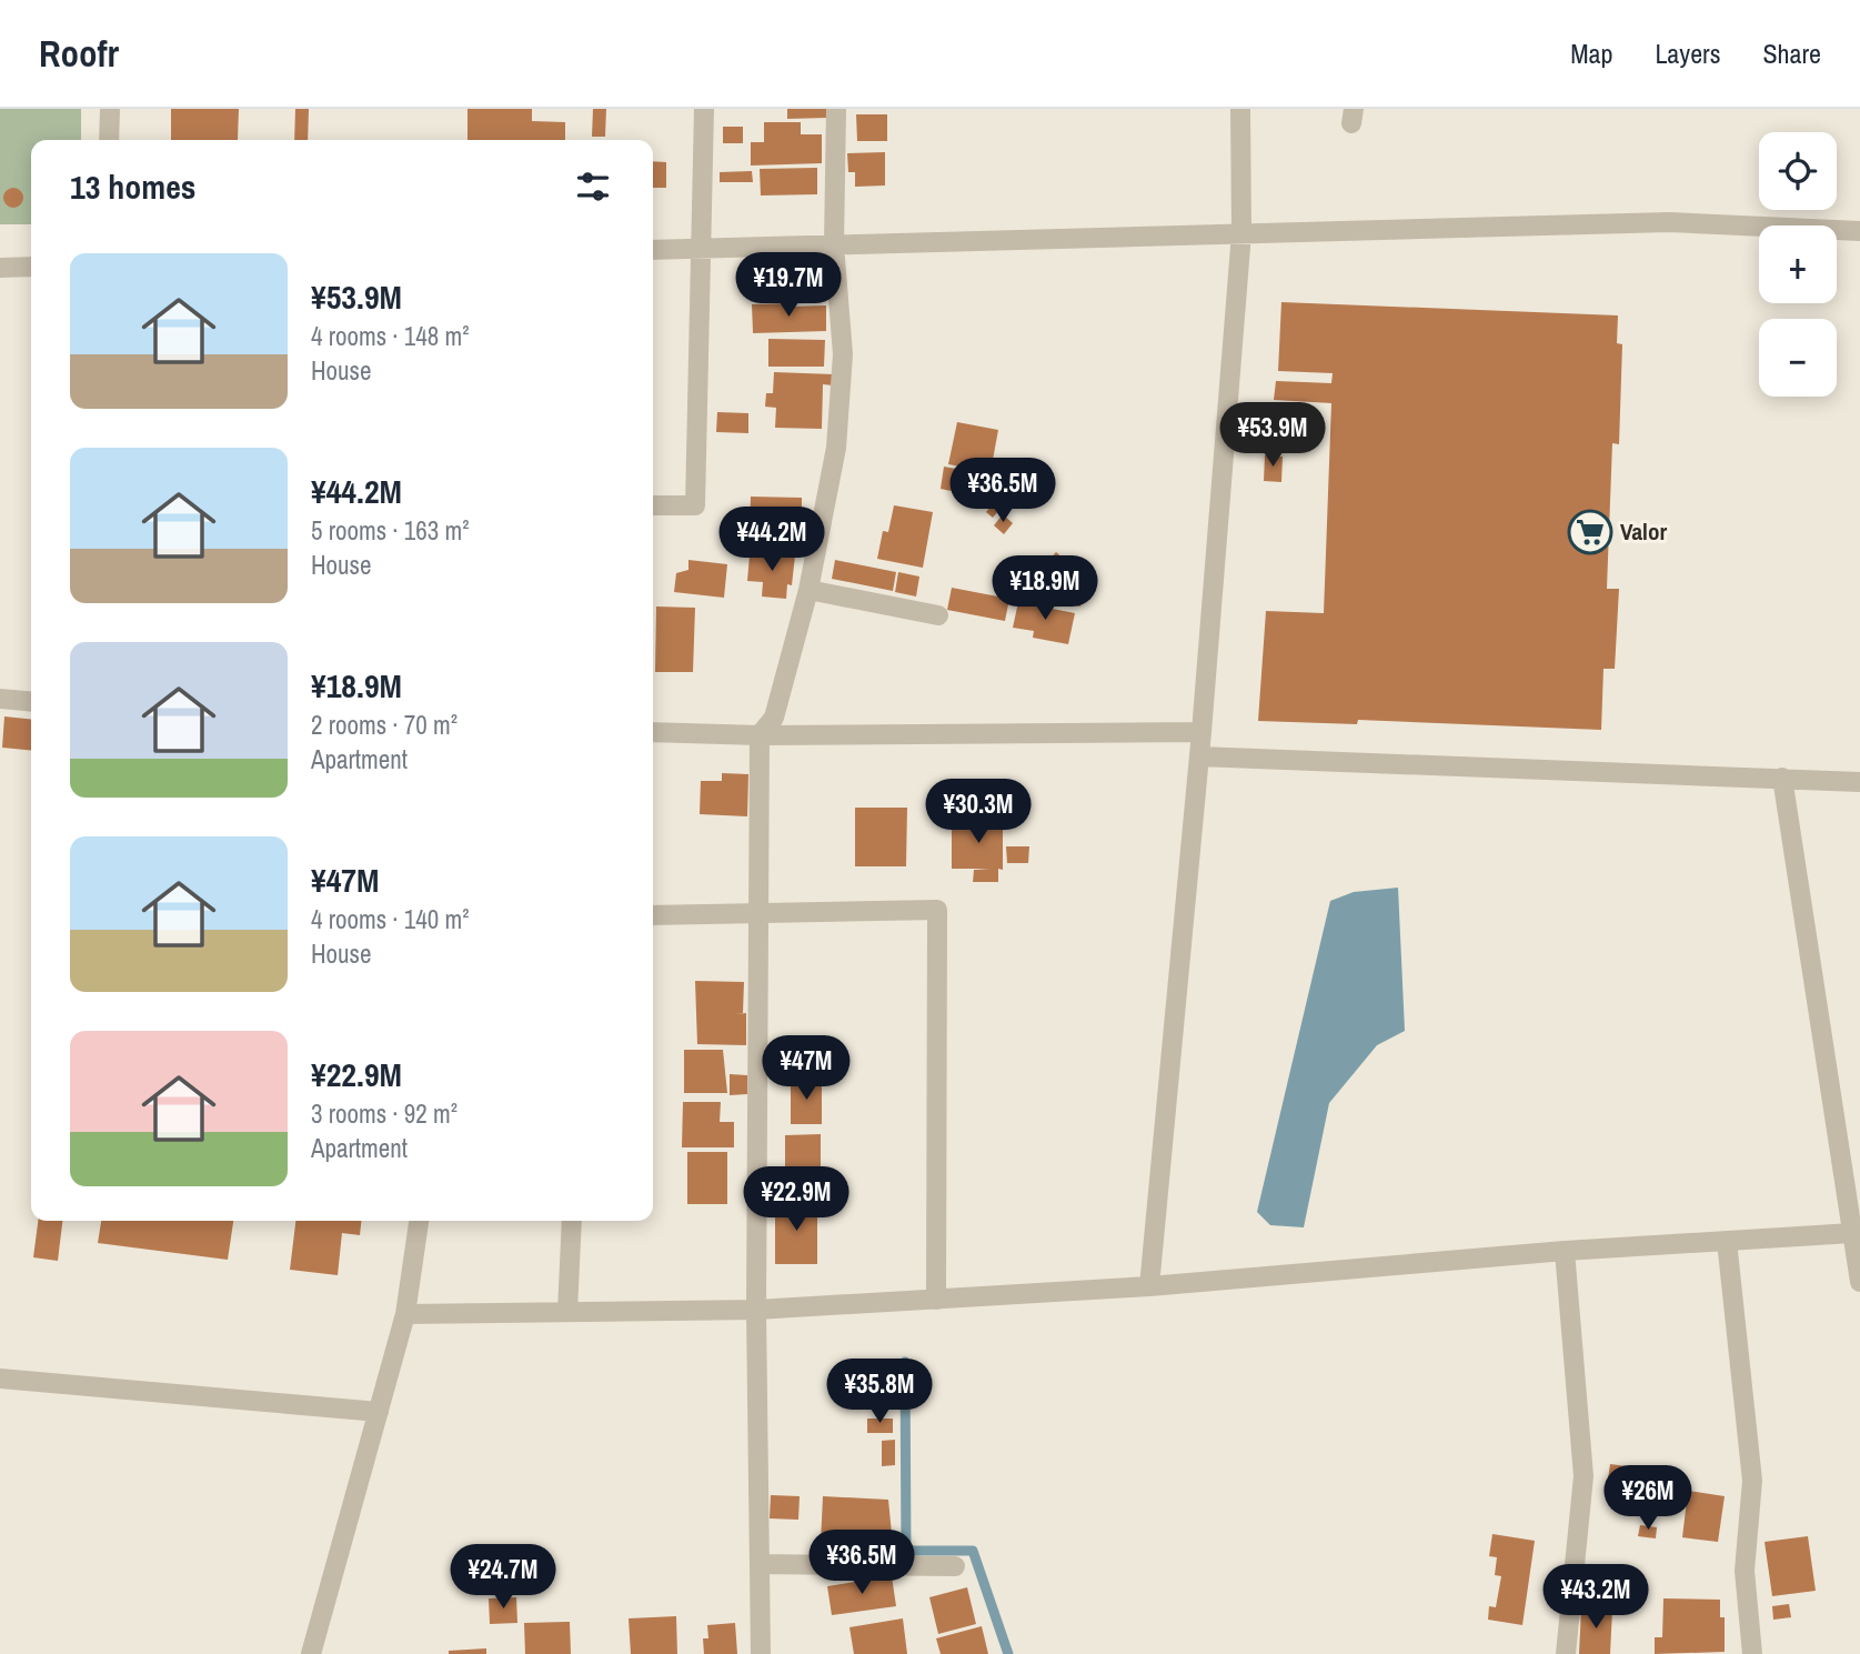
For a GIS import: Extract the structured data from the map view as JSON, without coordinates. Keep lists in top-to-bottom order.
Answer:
{
  "places": {
    "supermarket": ["Valor"]
  },
  "page": {
    "header": "Roofr",
    "nav": ["Map", "Layers", "Share"],
    "map_buttons": ["+", "−"],
    "heading": "13 homes",
    "list": [
      {
        "name": "¥53.9M",
        "note": "4 rooms · 148 m² · House"
      },
      {
        "name": "¥44.2M",
        "note": "5 rooms · 163 m² · House"
      },
      {
        "name": "¥18.9M",
        "note": "2 rooms · 70 m² · Apartment"
      },
      {
        "name": "¥47M",
        "note": "4 rooms · 140 m² · House"
      },
      {
        "name": "¥22.9M",
        "note": "3 rooms · 92 m² · Apartment"
      }
    ],
    "price": [
      "¥19.7M",
      "¥53.9M",
      "¥36.5M",
      "¥44.2M",
      "¥18.9M",
      "¥30.3M",
      "¥47M",
      "¥22.9M",
      "¥35.8M",
      "¥26M",
      "¥36.5M",
      "¥24.7M",
      "¥43.2M"
    ]
  }
}
